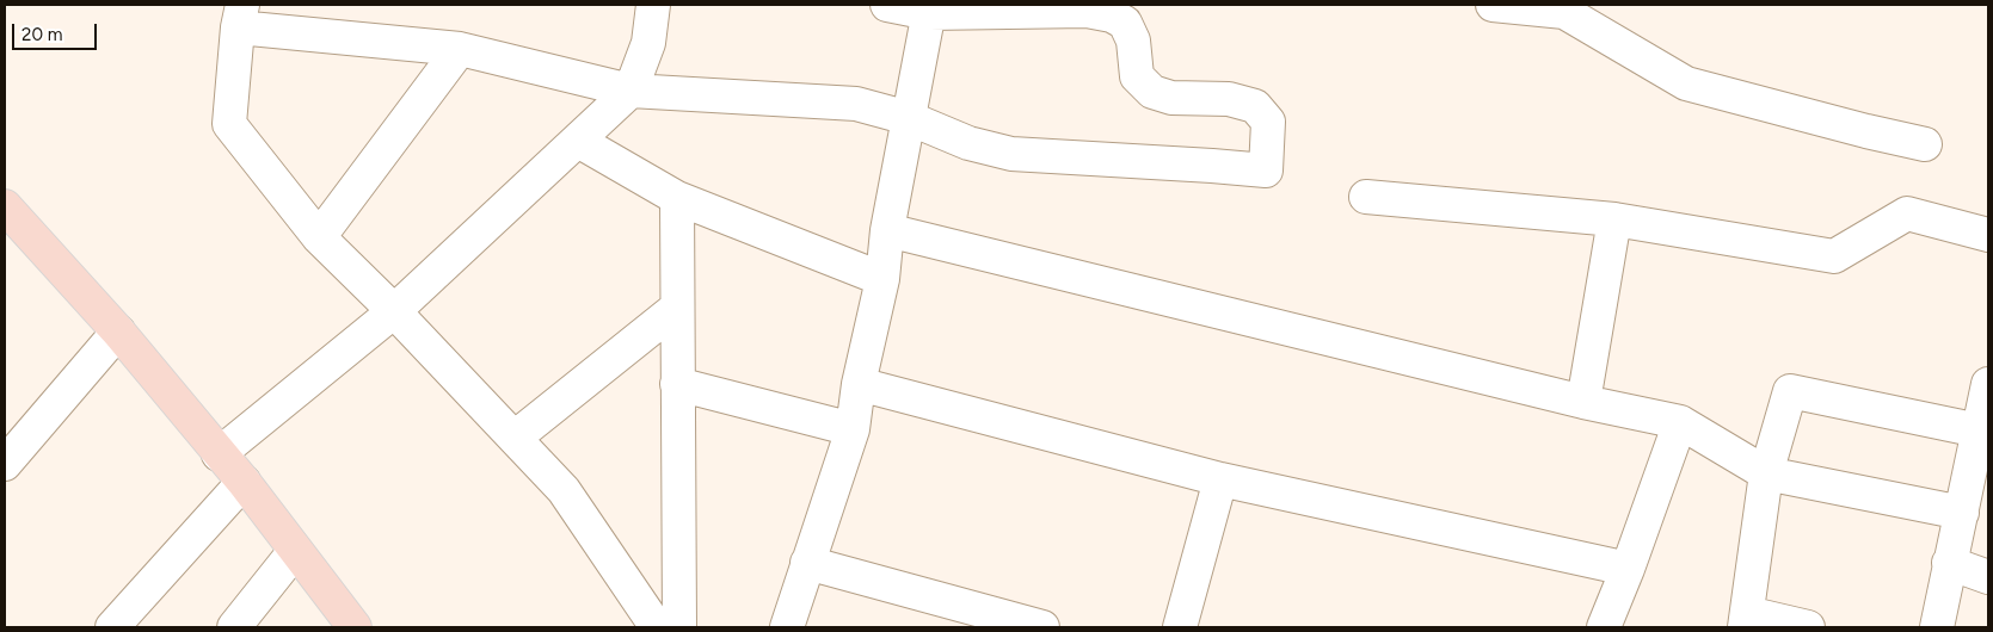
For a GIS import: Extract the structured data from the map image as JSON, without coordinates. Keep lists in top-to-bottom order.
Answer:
{
  "scale_bar": "20 m"
}
